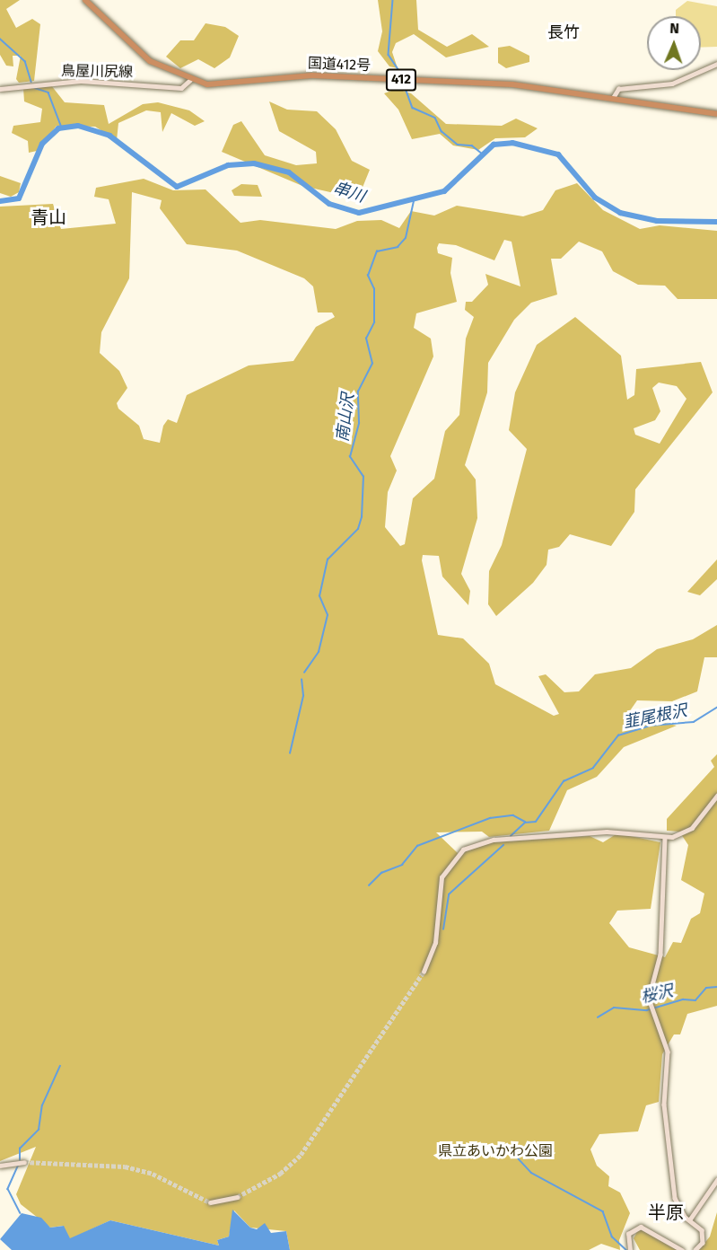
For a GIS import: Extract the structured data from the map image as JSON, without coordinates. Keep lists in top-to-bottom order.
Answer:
{
  "streets": {
    "highway": ["国道412号", "412"],
    "street": ["鳥屋川尻線"]
  },
  "crossings": [
    ["国道412号", "鳥屋川尻線"]
  ],
  "districts": ["長竹", "青山", "半原"],
  "water": [
    "串川",
    "南山沢",
    "韮尾根沢",
    "桜沢"
  ],
  "parks": ["県立あいかわ公園"],
  "north": "top"
}
